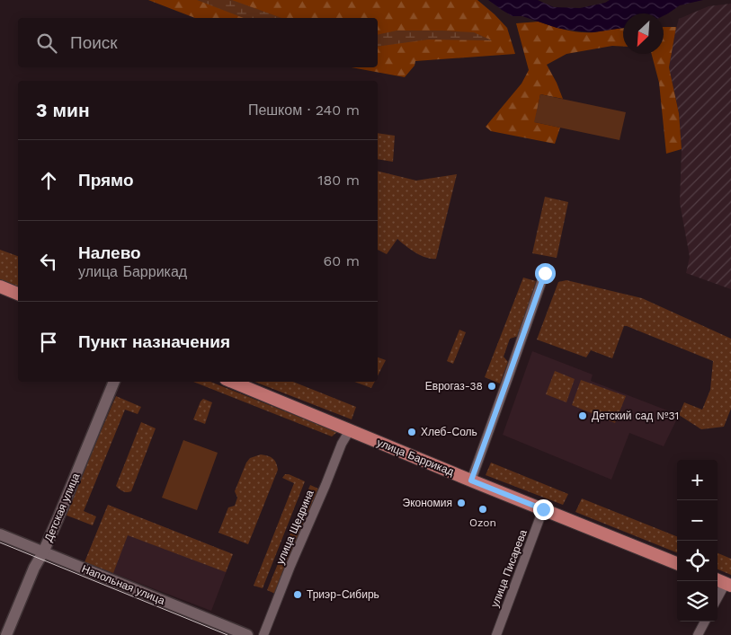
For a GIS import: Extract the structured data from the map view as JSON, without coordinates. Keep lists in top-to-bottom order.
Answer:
{
  "streets": {
    "main road": ["улица Баррикад"],
    "street": [
      "Детская улица",
      "улица Щедрина",
      "улица Писарева",
      "Напольная улица"
    ]
  },
  "crossings": [
    ["улица Баррикад", "улица Щедрина"],
    ["улица Баррикад", "улица Писарева"],
    ["Детская улица", "Напольная улица"]
  ],
  "places": [
    "Еврогаз-38",
    "Детский сад №31",
    "Хлеб-Соль",
    "Экономия",
    "Ozon",
    "Триэр-Сибирь"
  ],
  "north": "bottom left",
  "page": {
    "search": "Поиск",
    "heading": ["3 мин", "Пешком · 240 m"],
    "list": [
      ["Прямо", "180 m"],
      ["Налево", "улица Баррикад", "60 m"],
      "Пункт назначения"
    ],
    "map_buttons": ["+", "−"]
  }
}
